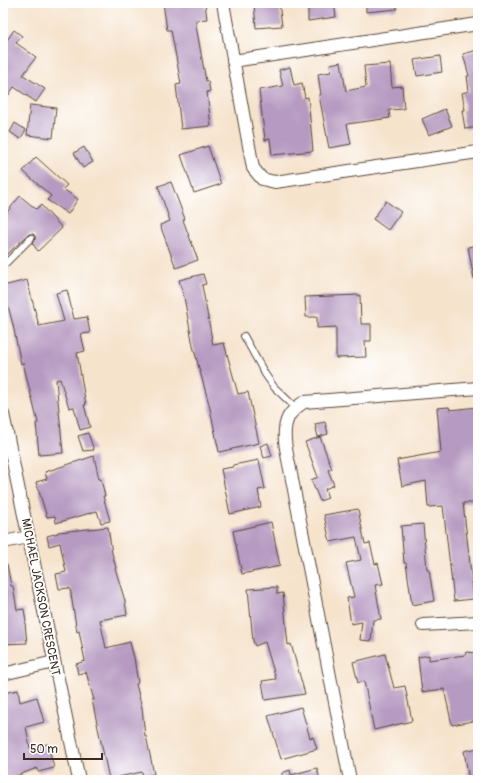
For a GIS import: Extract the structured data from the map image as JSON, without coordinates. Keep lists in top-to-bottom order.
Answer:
{
  "streets": {
    "street": ["MICHAEL JACKSON CRESCENT"]
  },
  "scale_bar": "50 m"
}
